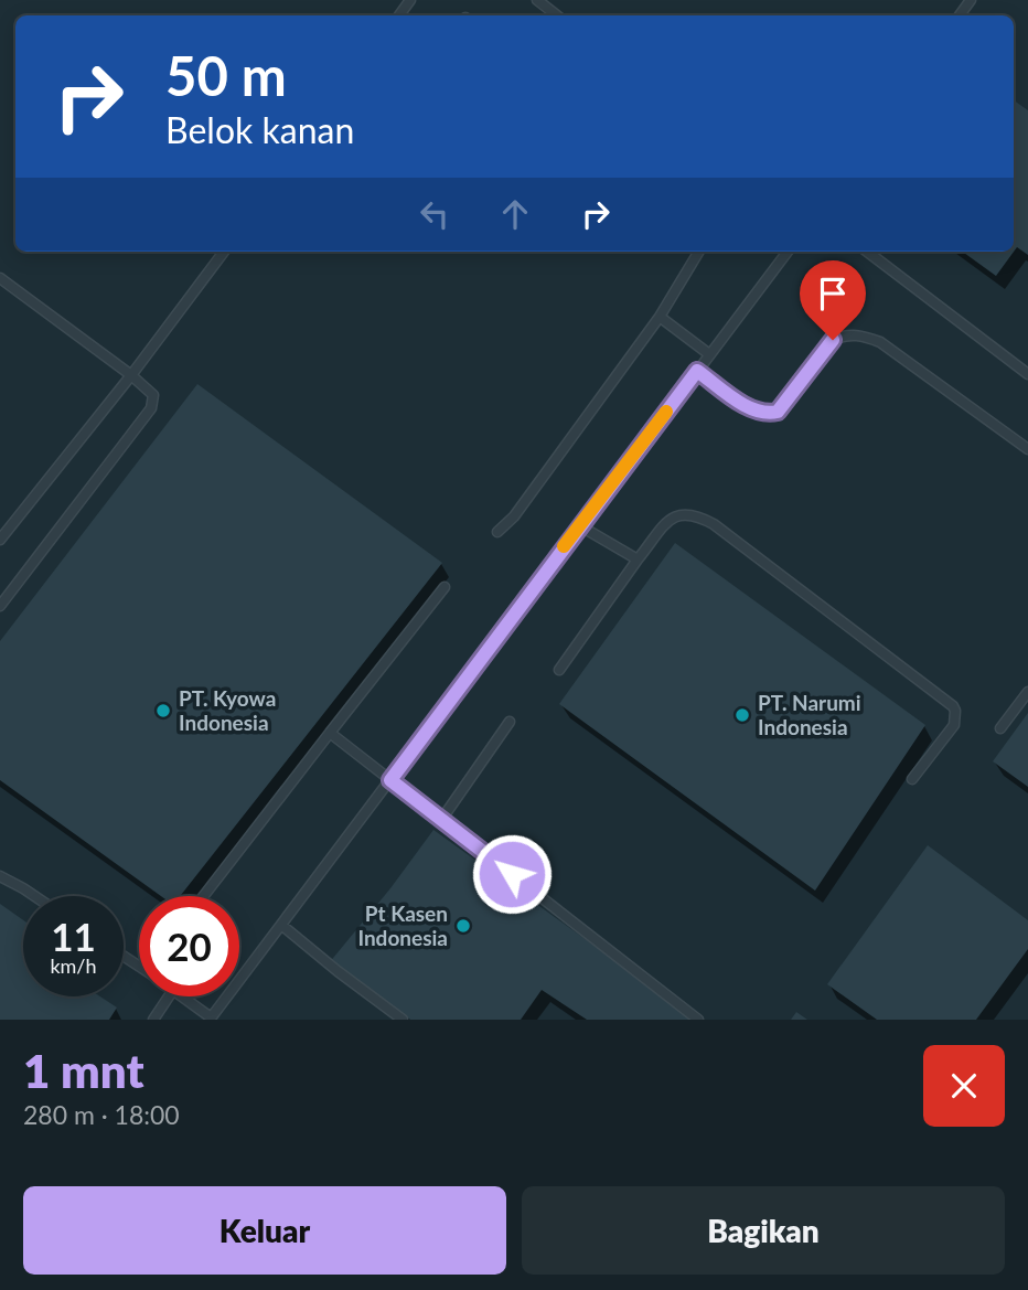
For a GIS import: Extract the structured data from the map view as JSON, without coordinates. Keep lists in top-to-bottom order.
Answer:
{
  "places": ["PT. Kyowa Indonesia", "PT. Narumi Indonesia", "Pt Kasen Indonesia"],
  "page": {
    "turn": ["50 m", "Belok kanan"],
    "speed": "11 km/h",
    "limit": "20",
    "heading": ["1 mnt", "280 m · 18:00"],
    "buttons": ["Keluar", "Bagikan"]
  }
}
